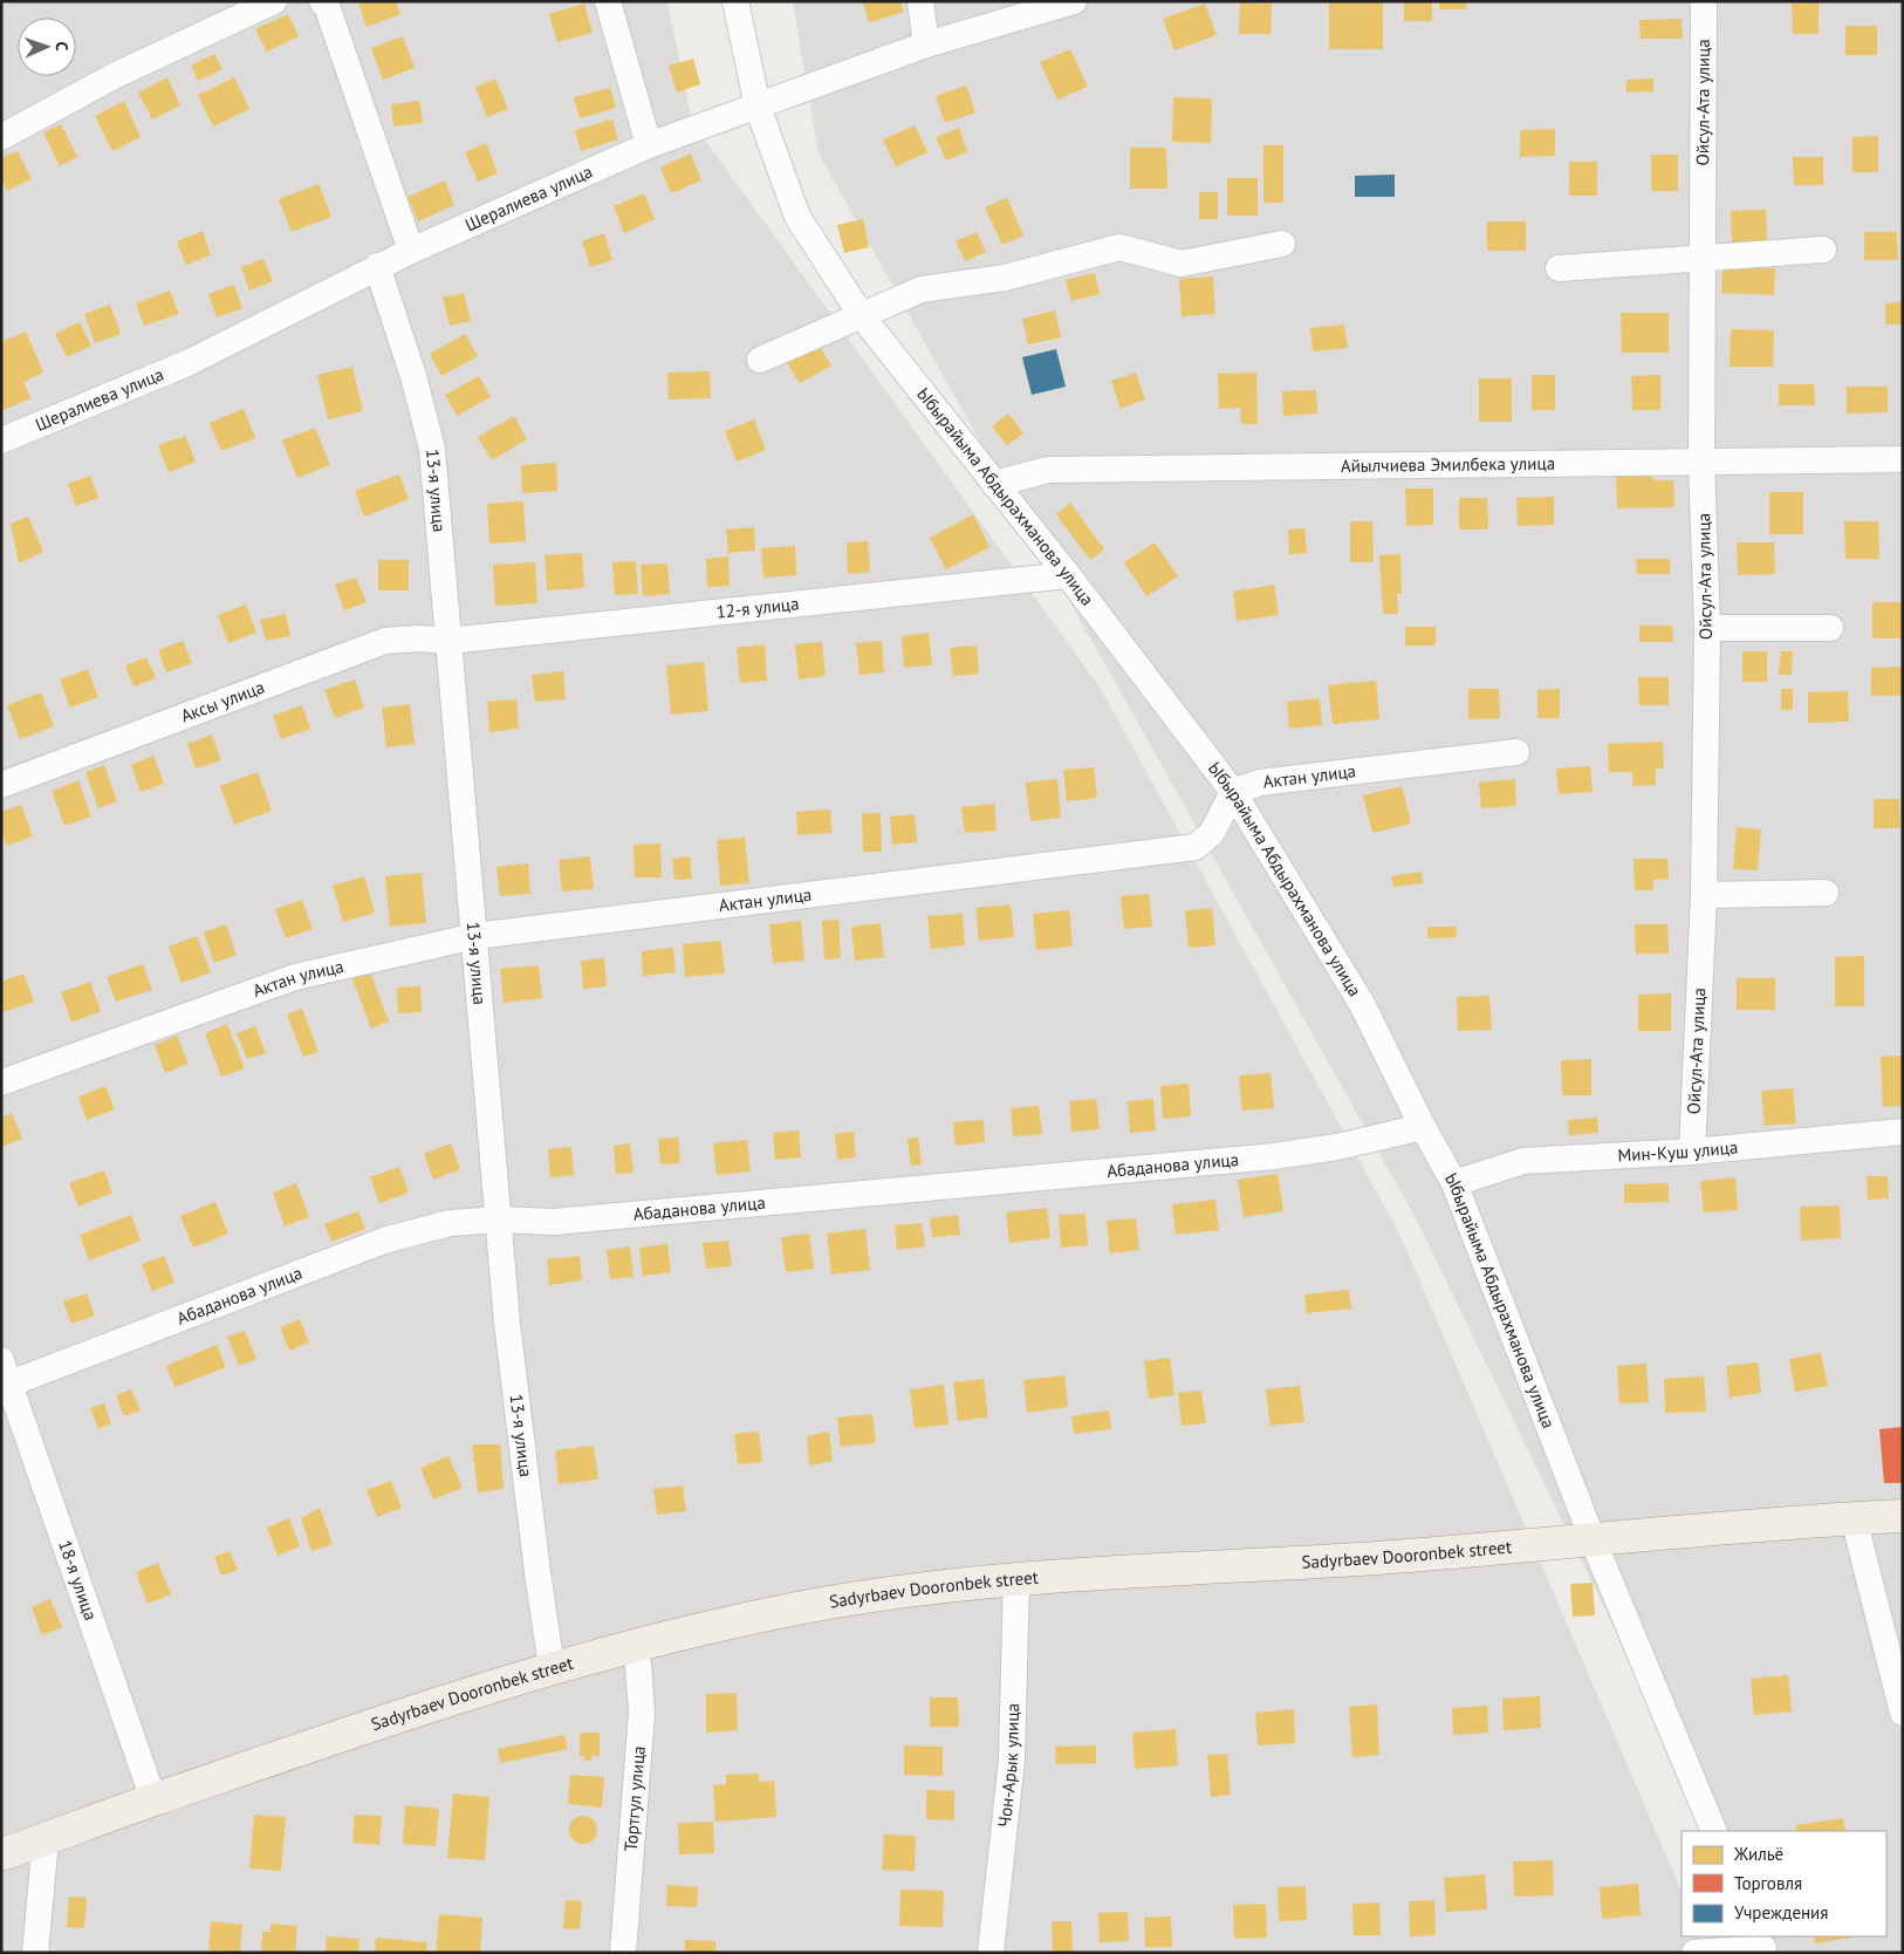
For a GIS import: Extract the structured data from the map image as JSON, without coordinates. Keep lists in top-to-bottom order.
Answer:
{
  "streets": {
    "main road": ["Sadyrbaev Dooronbek street"],
    "street": [
      "Ойсул-Ата улица",
      "Шералиева улица",
      "Айылчиева Эмилбека улица",
      "13-я улица",
      "Ыбырайыма Абдырахманова улица",
      "12-я улица",
      "Аксы улица",
      "Актан улица",
      "Мин-Куш улица",
      "Абаданова улица",
      "18-я улица",
      "Чон-Арык улица",
      "Тортгул улица"
    ]
  },
  "crossings": [
    ["Ойсул-Ата улица", "Айылчиева Эмилбека улица"],
    ["Ойсул-Ата улица", "Мин-Куш улица"],
    ["Шералиева улица", "13-я улица"],
    ["Шералиева улица", "Ыбырайыма Абдырахманова улица"],
    ["Айылчиева Эмилбека улица", "Ыбырайыма Абдырахманова улица"],
    ["13-я улица", "12-я улица"],
    ["13-я улица", "Аксы улица"],
    ["13-я улица", "Актан улица"],
    ["13-я улица", "Абаданова улица"],
    ["13-я улица", "Sadyrbaev Dooronbek street"],
    ["Ыбырайыма Абдырахманова улица", "12-я улица"],
    ["Ыбырайыма Абдырахманова улица", "Актан улица"],
    ["Ыбырайыма Абдырахманова улица", "Мин-Куш улица"],
    ["Ыбырайыма Абдырахманова улица", "Абаданова улица"],
    ["Ыбырайыма Абдырахманова улица", "Sadyrbaev Dooronbek street"],
    ["12-я улица", "Аксы улица"],
    ["Абаданова улица", "18-я улица"],
    ["Sadyrbaev Dooronbek street", "18-я улица"],
    ["Sadyrbaev Dooronbek street", "Чон-Арык улица"],
    ["Sadyrbaev Dooronbek street", "Тортгул улица"]
  ],
  "legend": ["Жильё", "Торговля", "Учреждения"],
  "north": "right"
}
